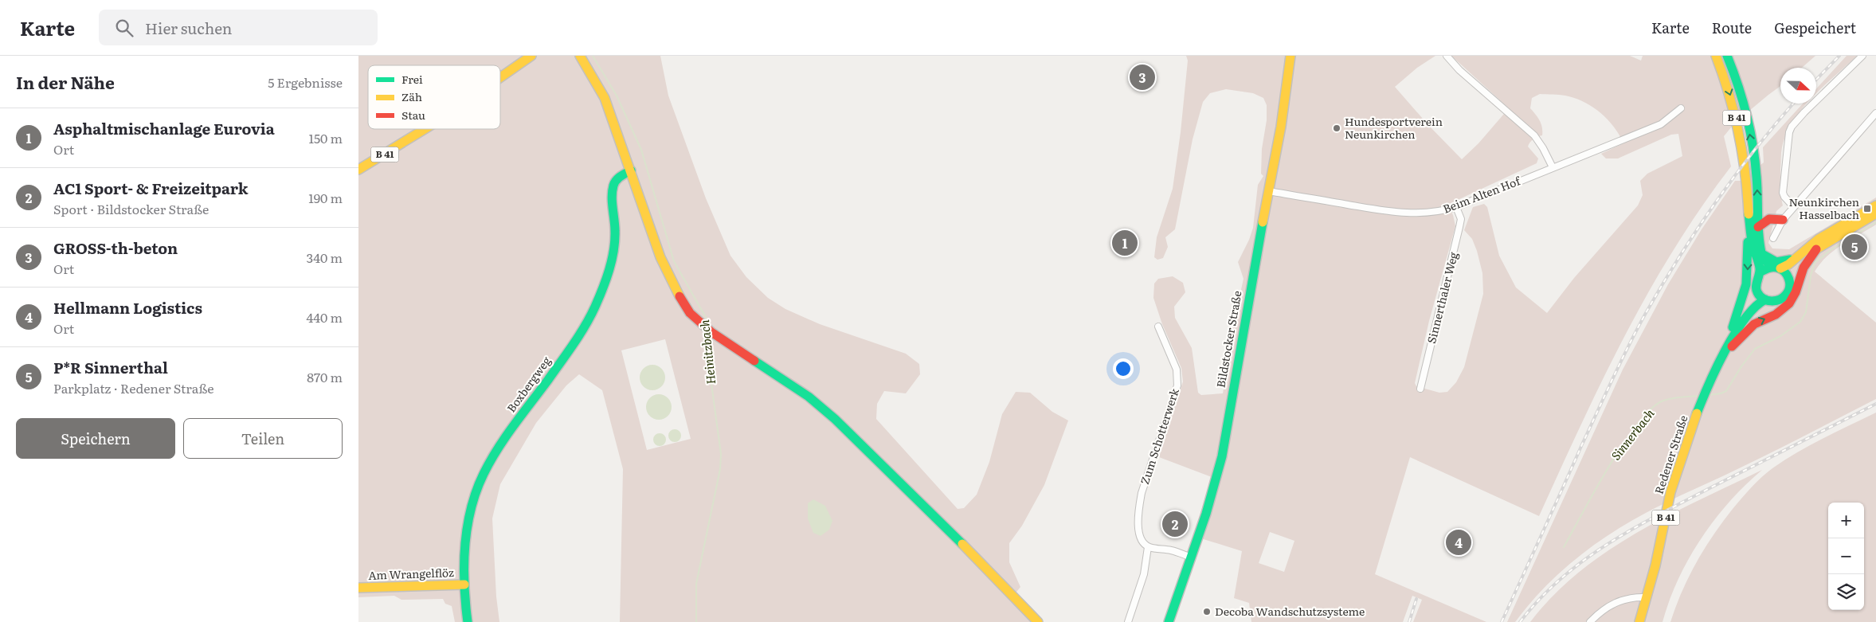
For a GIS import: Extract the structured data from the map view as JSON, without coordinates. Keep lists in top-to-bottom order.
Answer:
{
  "streets": {
    "main road": [
      "B 41",
      "Bildstocker Straße",
      "Boxbergweg",
      "Redener Straße",
      "Am Wrangelflöz"
    ],
    "street": ["Beim Alten Hof", "Sinnerthaler Weg", "Zum Schotterwerk"]
  },
  "crossings": [
    ["B 41", "Redener Straße"],
    ["Beim Alten Hof", "Sinnerthaler Weg"],
    ["Beim Alten Hof", "Bildstocker Straße"],
    ["Boxbergweg", "Am Wrangelflöz"]
  ],
  "water": ["Heinitzbach", "Sinnerbach"],
  "places": {
    "other": ["Hundesportverein Neunkirchen", "Decoba Wandschutzsysteme"],
    "transit": ["Neunkirchen Hasselbach"]
  },
  "legend": ["Frei", "Zäh", "Stau"],
  "north": "right",
  "page": {
    "header": "Karte",
    "search": "Hier suchen",
    "nav": ["Karte", "Route", "Gespeichert"],
    "heading": ["In der Nähe", "5 Ergebnisse"],
    "pins": [
      "3",
      "1",
      "5",
      "2",
      "4"
    ],
    "list": [
      {
        "mark": "1",
        "name": "Asphaltmischanlage Eurovia",
        "note": "Ort",
        "value": "150 m"
      },
      {
        "mark": "2",
        "name": "AC1 Sport- & Freizeitpark",
        "note": "Sport · Bildstocker Straße",
        "value": "190 m"
      },
      {
        "mark": "3",
        "name": "GROSS-th-beton",
        "note": "Ort",
        "value": "340 m"
      },
      {
        "mark": "4",
        "name": "Hellmann Logistics",
        "note": "Ort",
        "value": "440 m"
      },
      {
        "mark": "5",
        "name": "P*R Sinnerthal",
        "note": "Parkplatz · Redener Straße",
        "value": "870 m"
      }
    ],
    "buttons": ["Speichern", "Teilen"],
    "map_buttons": ["+", "−"]
  }
}
